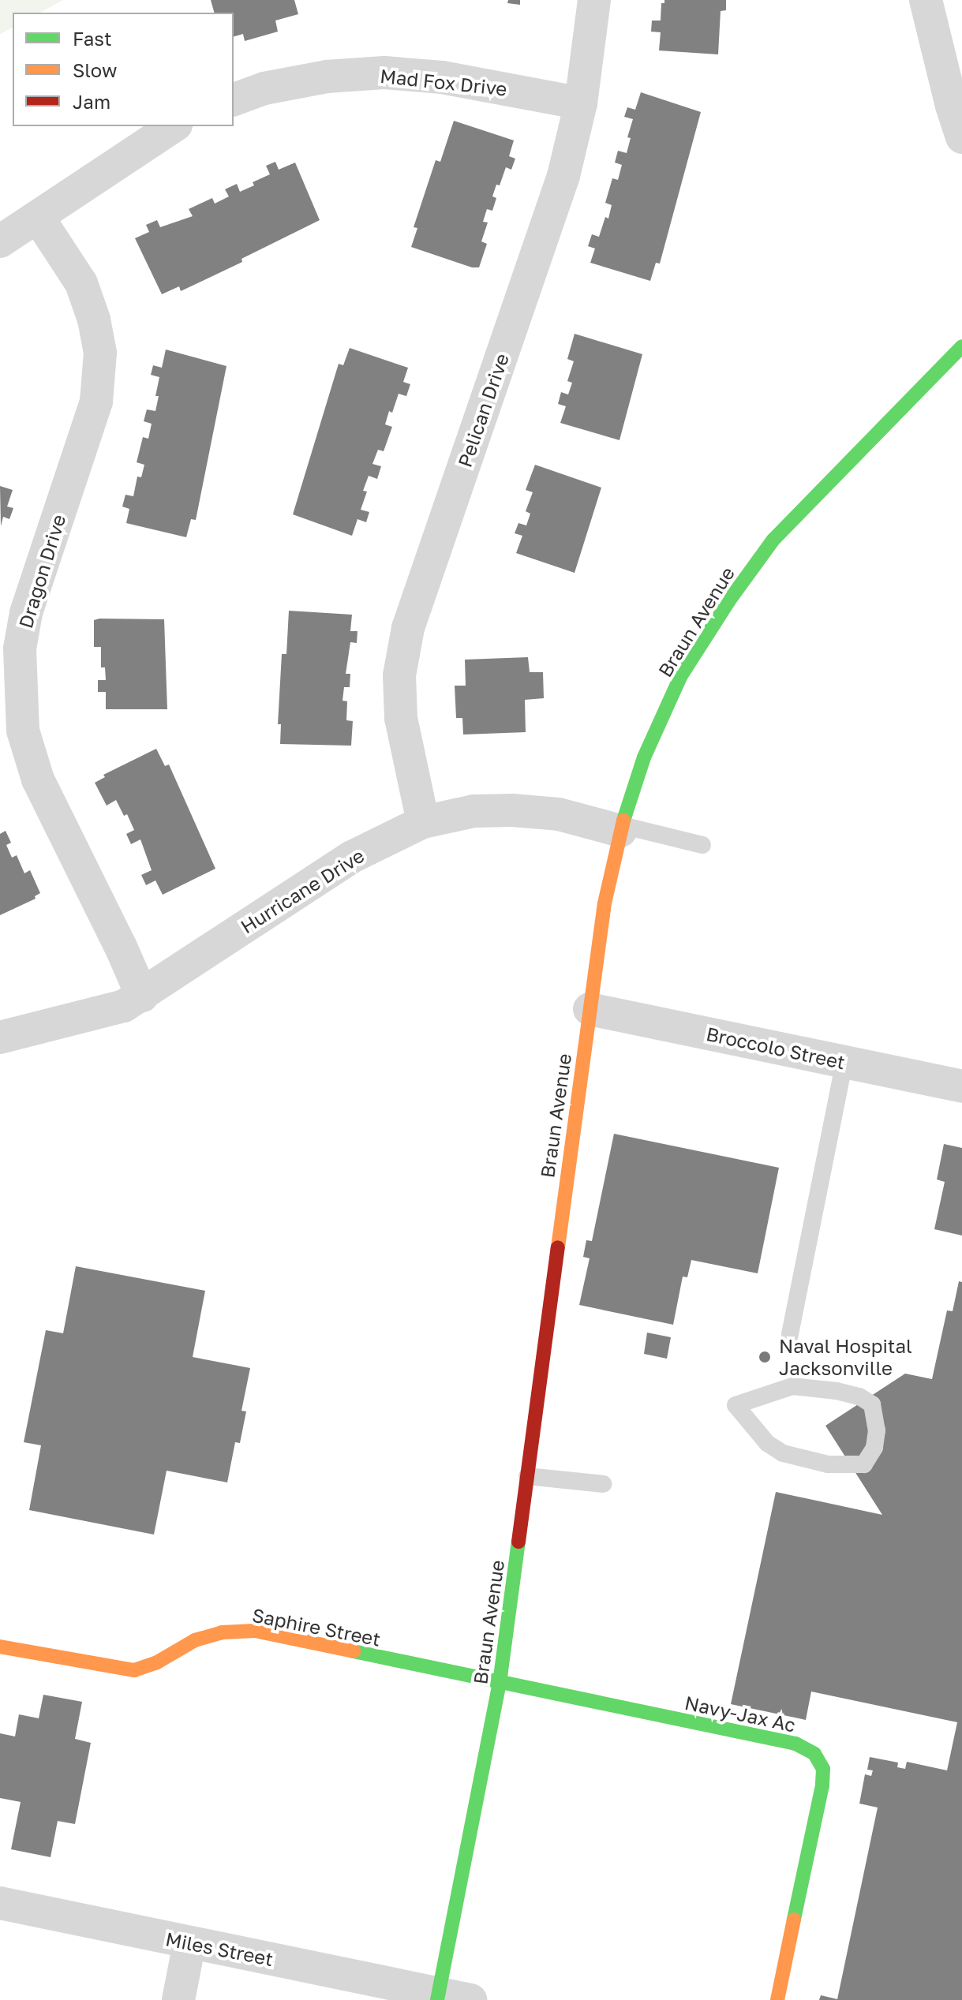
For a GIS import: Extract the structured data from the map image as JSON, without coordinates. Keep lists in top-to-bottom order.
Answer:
{
  "streets": {
    "street": [
      "Mad Fox Drive",
      "Pelican Drive",
      "Dragon Drive",
      "Braun Avenue",
      "Hurricane Drive",
      "Broccolo Street",
      "Saphire Street",
      "Navy-Jax Ac",
      "Miles Street"
    ]
  },
  "crossings": [
    ["Mad Fox Drive", "Pelican Drive"],
    ["Pelican Drive", "Hurricane Drive"],
    ["Dragon Drive", "Hurricane Drive"],
    ["Braun Avenue", "Hurricane Drive"],
    ["Braun Avenue", "Broccolo Street"],
    ["Braun Avenue", "Navy-Jax Ac"],
    ["Braun Avenue", "Miles Street"],
    ["Saphire Street", "Navy-Jax Ac"]
  ],
  "places": ["Naval Hospital Jacksonville"],
  "legend": ["Fast", "Slow", "Jam"]
}
